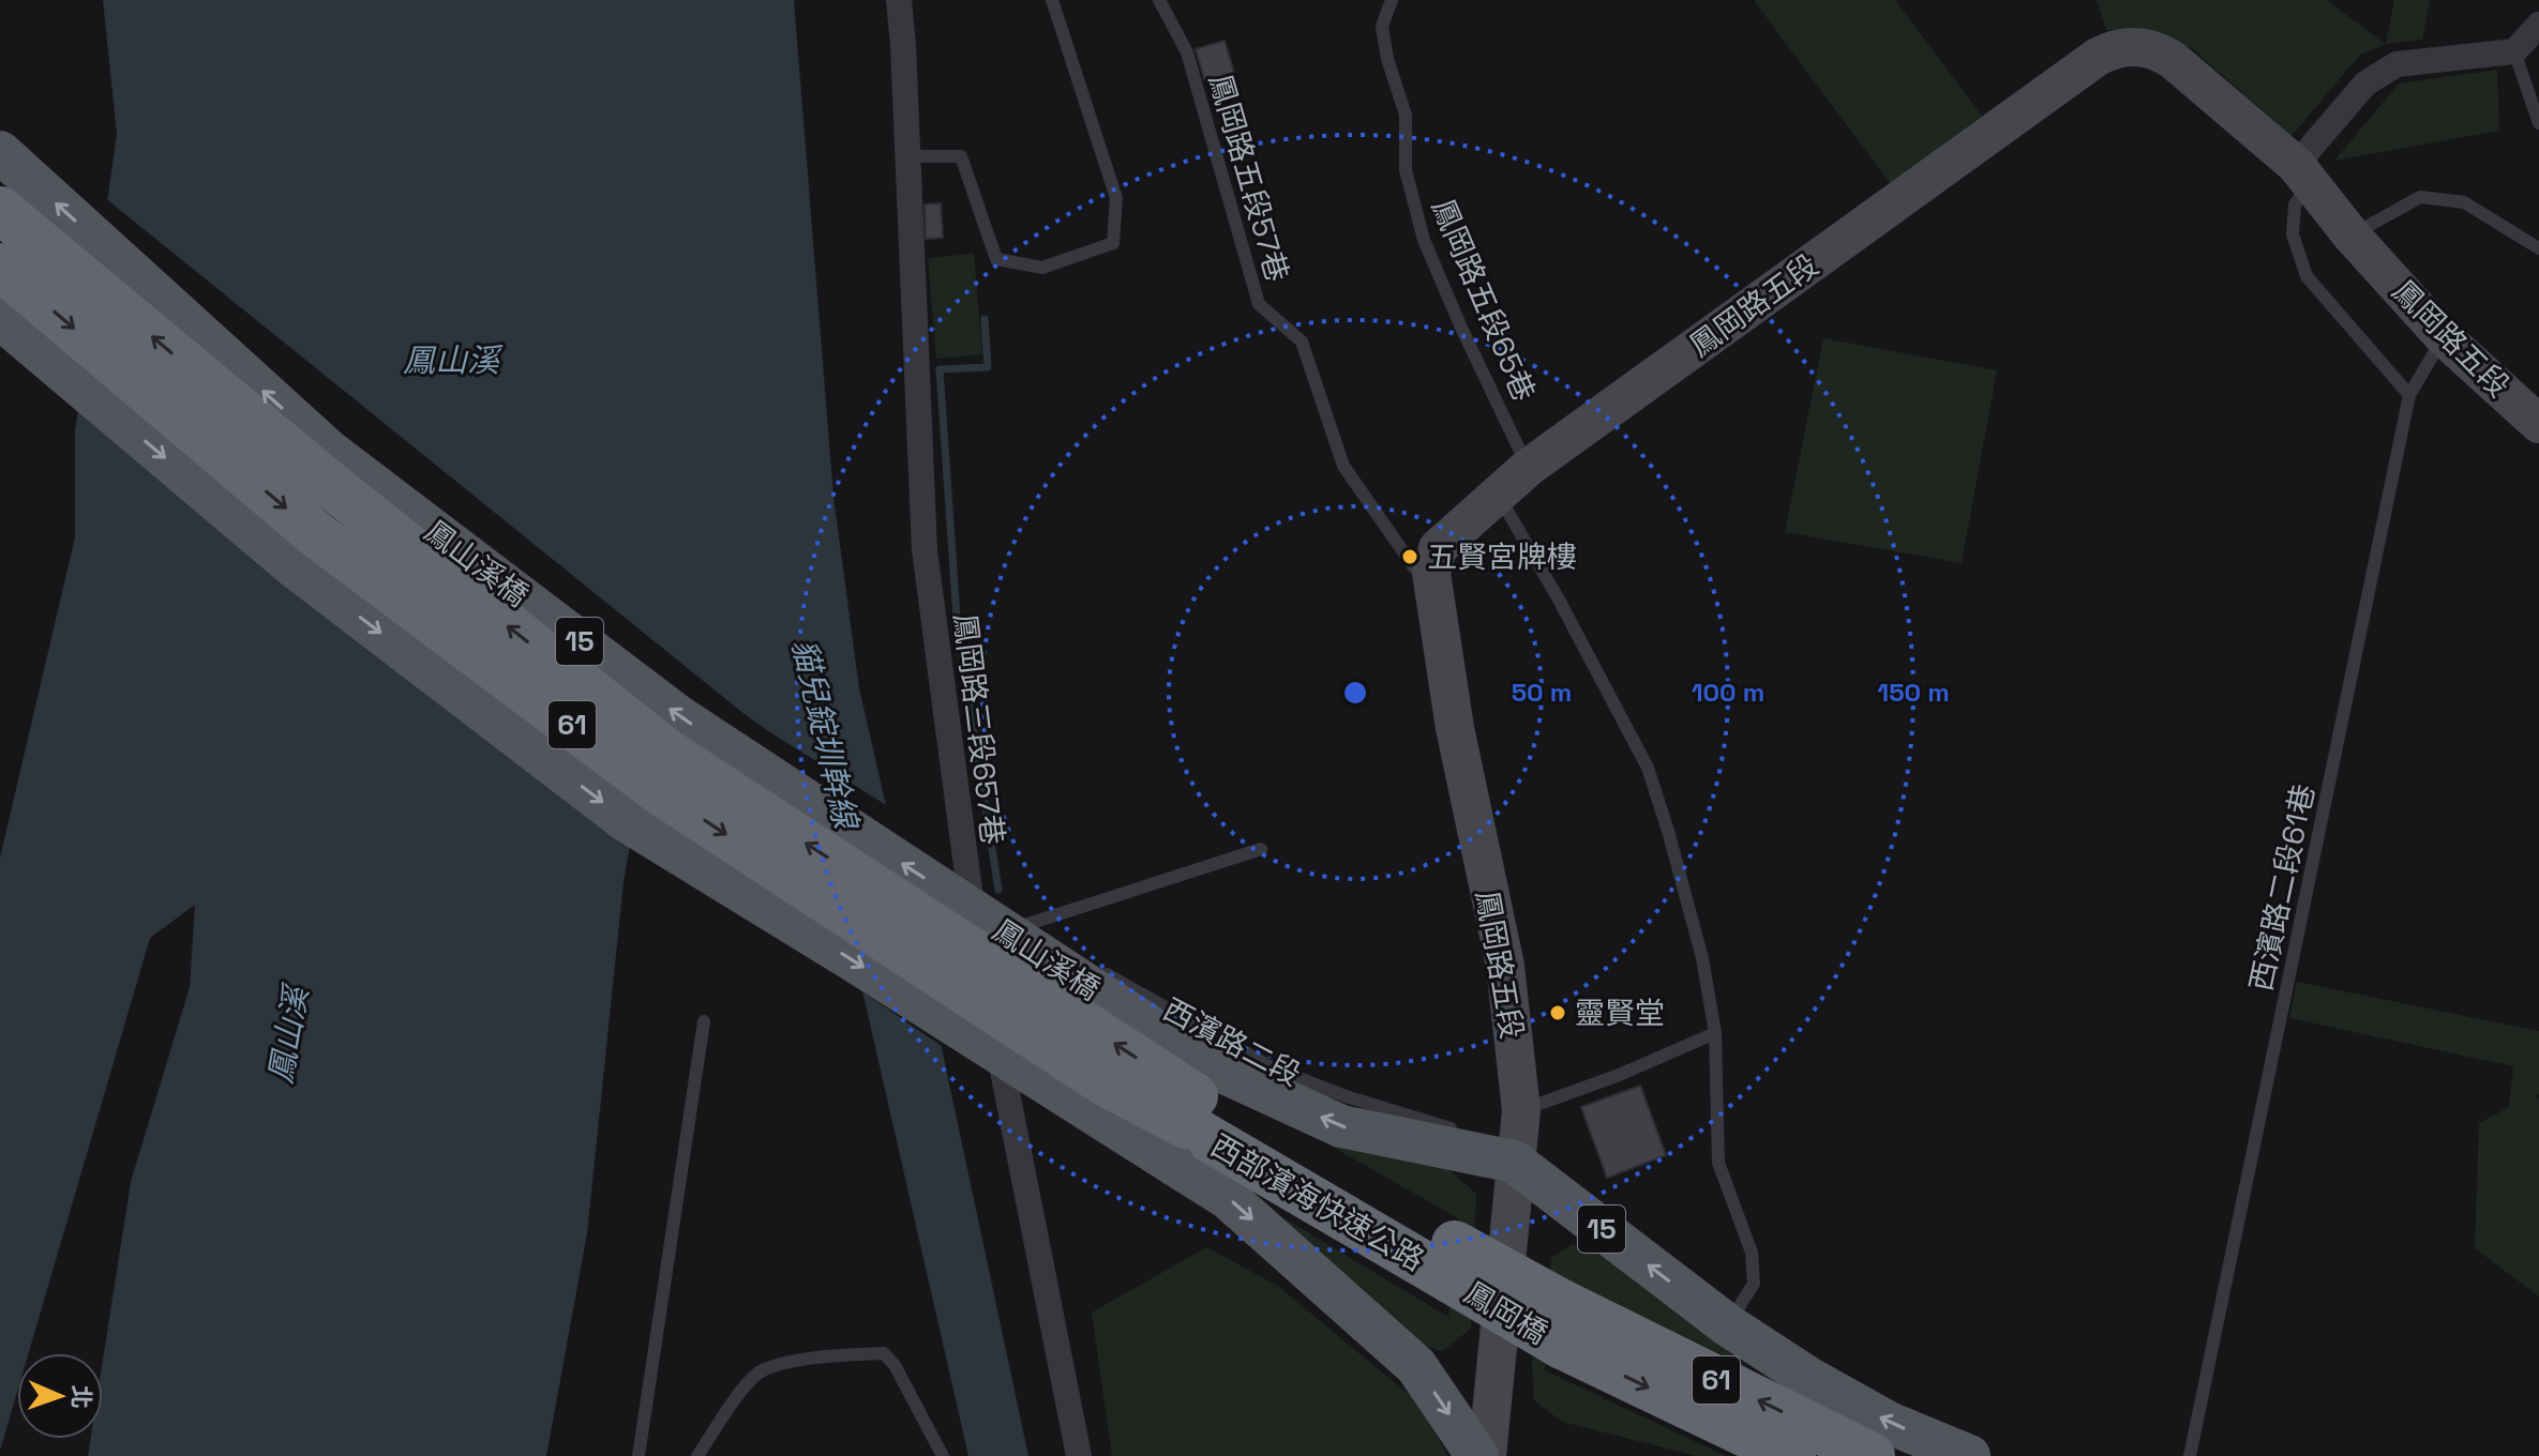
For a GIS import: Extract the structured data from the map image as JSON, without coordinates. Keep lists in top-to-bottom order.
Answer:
{
  "streets": {
    "highway": [
      "鳳山溪橋",
      "61",
      "西部濱海快速公路",
      "鳳岡橋"
    ],
    "main road": ["15", "西濱路二段"],
    "street": ["鳳岡路五段", "鳳岡路三段657巷"],
    "lane": ["鳳岡路五段57巷", "鳳岡路五段65巷", "西濱路二段61巷"]
  },
  "crossings": [
    ["鳳岡路五段57巷", "鳳岡路五段"],
    ["鳳岡路五段65巷", "鳳岡路五段"],
    ["鳳岡路五段", "西濱路二段61巷"],
    ["鳳岡路五段", "西濱路二段"],
    ["鳳山溪橋", "15"],
    ["鳳山溪橋", "61"],
    ["鳳山溪橋", "西濱路二段"],
    ["鳳山溪橋", "西部濱海快速公路"],
    ["15", "61"],
    ["15", "西濱路二段"],
    ["15", "西部濱海快速公路"],
    ["61", "西濱路二段"],
    ["61", "西部濱海快速公路"],
    ["61", "鳳岡橋"],
    ["西濱路二段", "西部濱海快速公路"],
    ["西部濱海快速公路", "鳳岡橋"]
  ],
  "one_way": ["西濱路二段"],
  "water": ["鳳山溪", "貓兒錠圳幹線"],
  "places": ["五賢宮牌樓", "靈賢堂"],
  "north": "right",
  "rings": ["50 m", "100 m", "150 m"]
}
